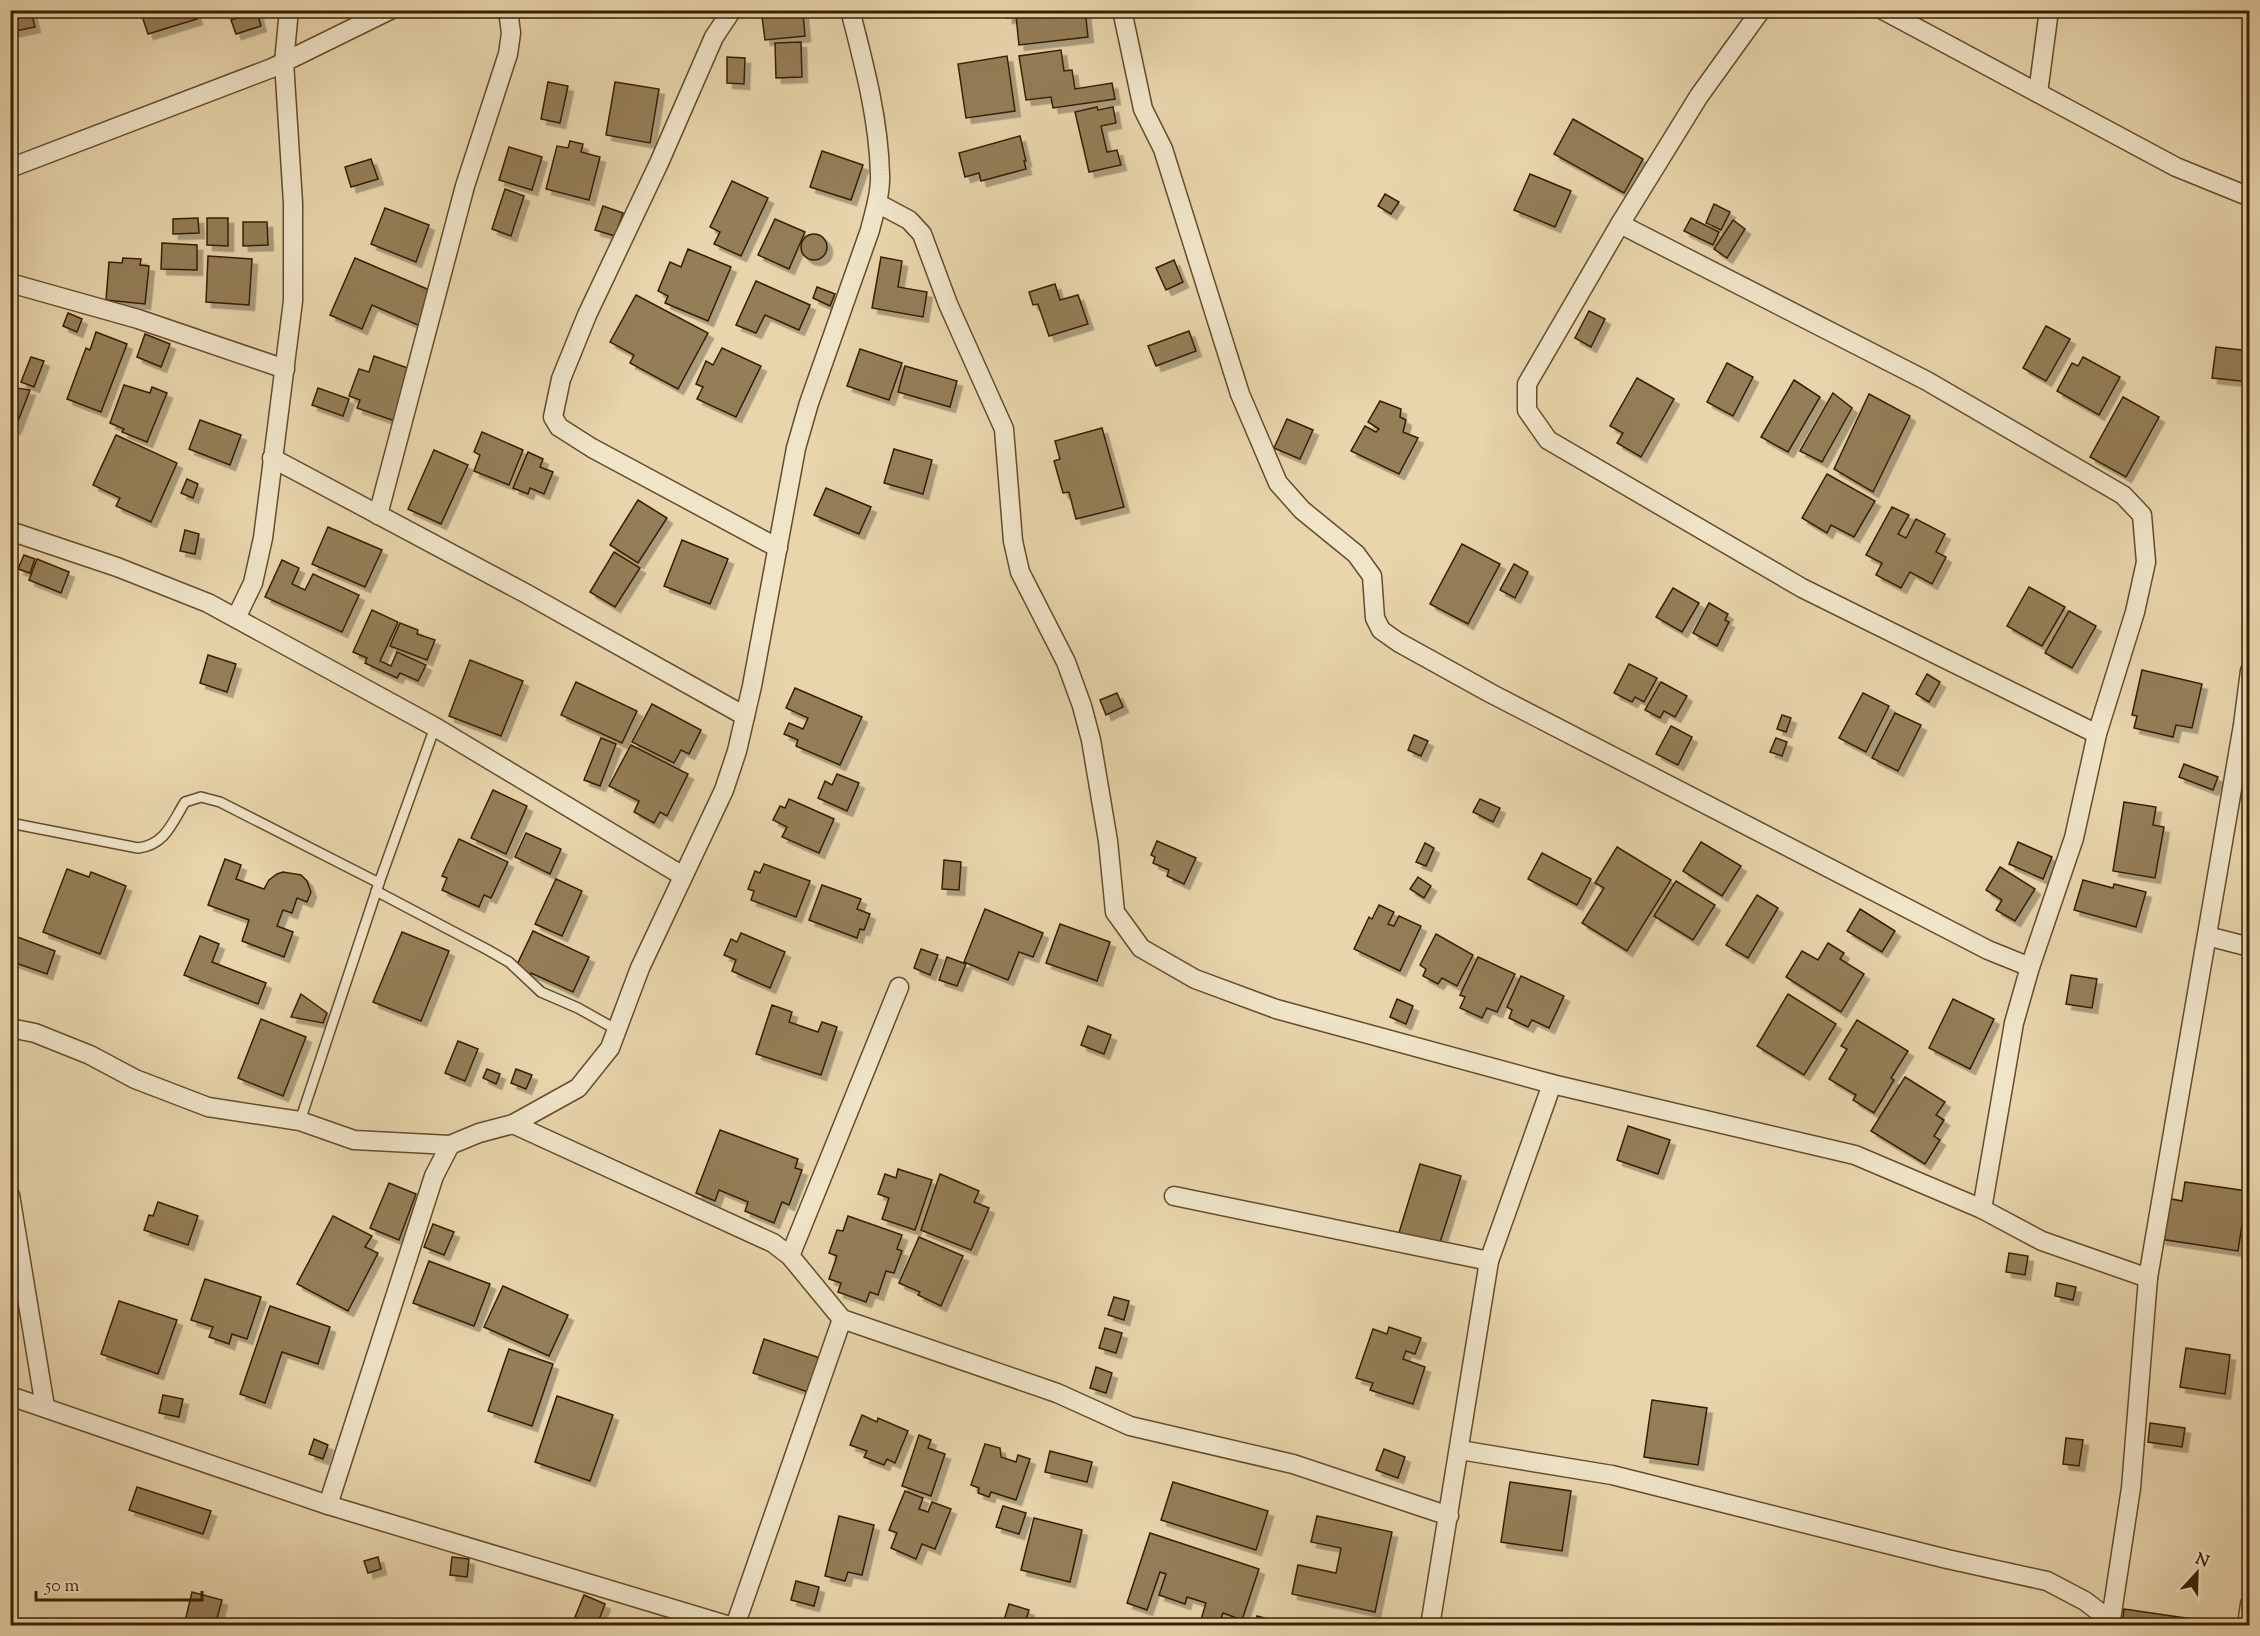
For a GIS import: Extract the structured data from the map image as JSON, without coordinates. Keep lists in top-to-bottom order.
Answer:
{
  "scale_bar": "50 m",
  "north": "top"
}
